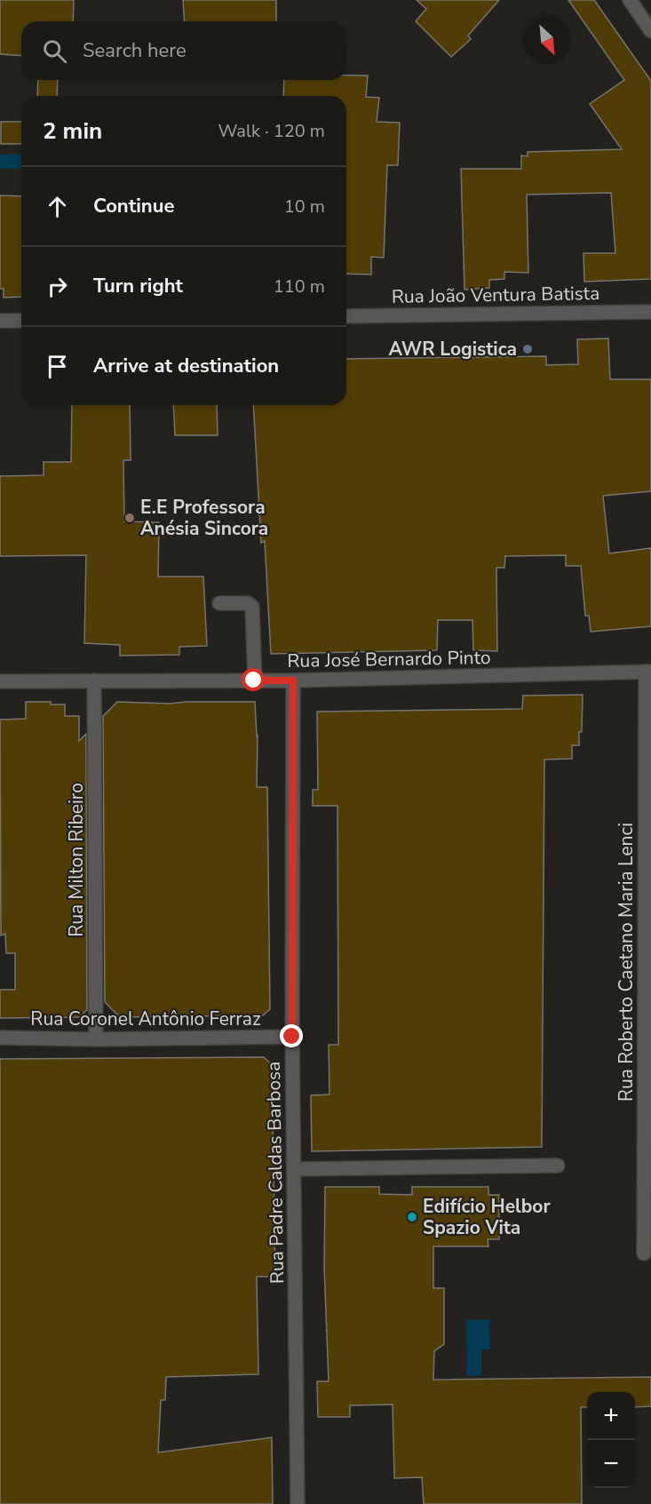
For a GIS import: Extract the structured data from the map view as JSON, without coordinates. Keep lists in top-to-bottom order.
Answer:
{
  "streets": {
    "street": [
      "Rua João Ventura Batista",
      "Rua José Bernardo Pinto",
      "Rua Milton Ribeiro",
      "Rua Roberto Caetano Maria Lenci",
      "Rua Coronel Antônio Ferraz",
      "Rua Padre Caldas Barbosa"
    ]
  },
  "crossings": [
    ["Rua José Bernardo Pinto", "Rua Milton Ribeiro"],
    ["Rua José Bernardo Pinto", "Rua Roberto Caetano Maria Lenci"],
    ["Rua José Bernardo Pinto", "Rua Padre Caldas Barbosa"],
    ["Rua Milton Ribeiro", "Rua Coronel Antônio Ferraz"],
    ["Rua Coronel Antônio Ferraz", "Rua Padre Caldas Barbosa"]
  ],
  "places": ["AWR Logistica", "E.E Professora Anésia Sincora", "Edifício Helbor Spazio Vita"],
  "north": "bottom right",
  "page": {
    "search": "Search here",
    "heading": ["2 min", "Walk · 120 m"],
    "list": [
      ["Continue", "10 m"],
      ["Turn right", "110 m"],
      "Arrive at destination"
    ],
    "map_buttons": ["+", "−"]
  }
}
